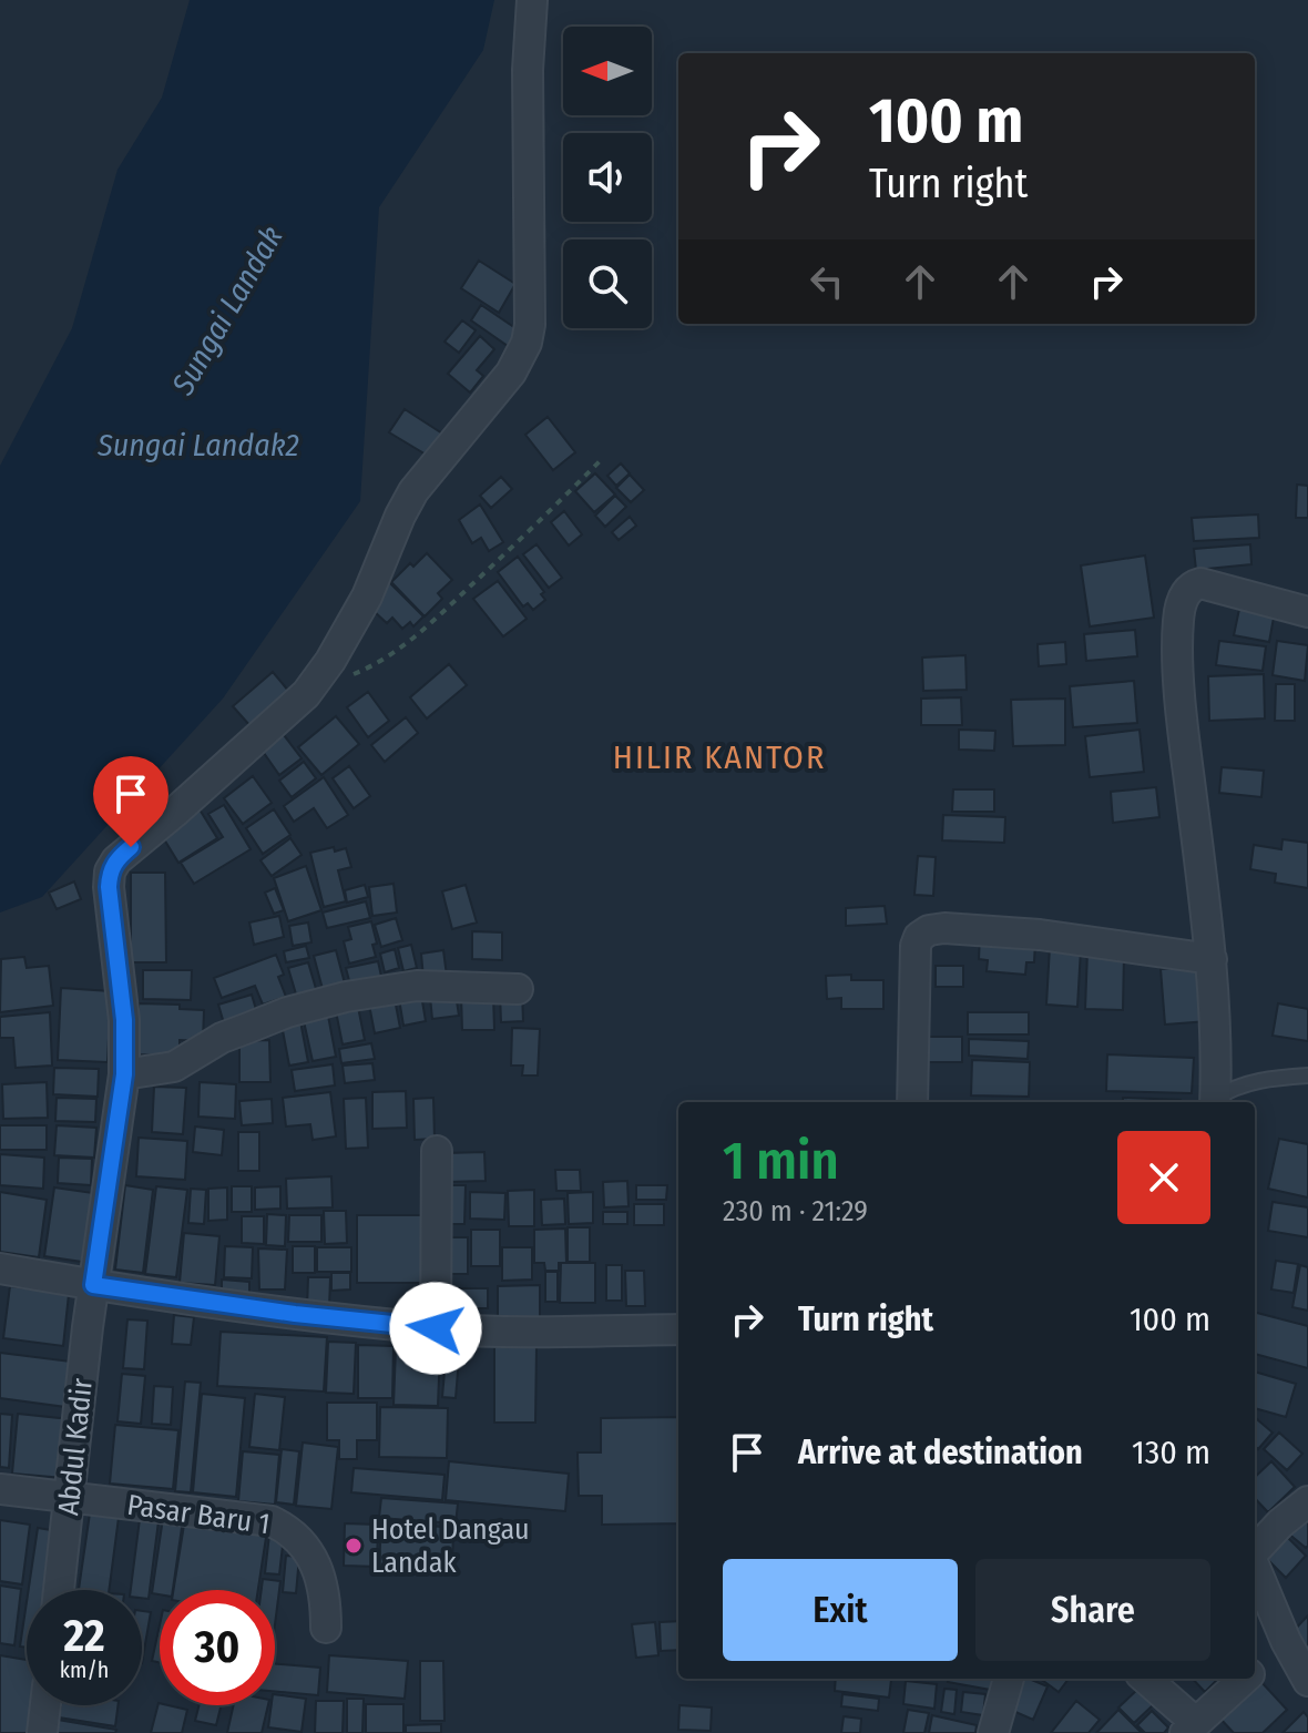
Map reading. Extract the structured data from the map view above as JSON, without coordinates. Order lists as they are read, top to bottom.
{
  "streets": {
    "street": ["Abdul Kadir", "Pasar Baru 1"]
  },
  "crossings": [
    ["Abdul Kadir", "Pasar Baru 1"]
  ],
  "districts": ["HILIR KANTOR"],
  "water": ["Sungai Landak", "Sungai Landak2"],
  "places": ["Hotel Dangau Landak"],
  "north": "left",
  "page": {
    "turn": ["100 m", "Turn right"],
    "heading": ["1 min", "230 m · 21:29"],
    "list": [
      {
        "name": "Turn right",
        "value": "100 m"
      },
      {
        "name": "Arrive at destination",
        "value": "130 m"
      }
    ],
    "buttons": ["Exit", "Share"],
    "speed": "22 km/h",
    "limit": "30"
  }
}
